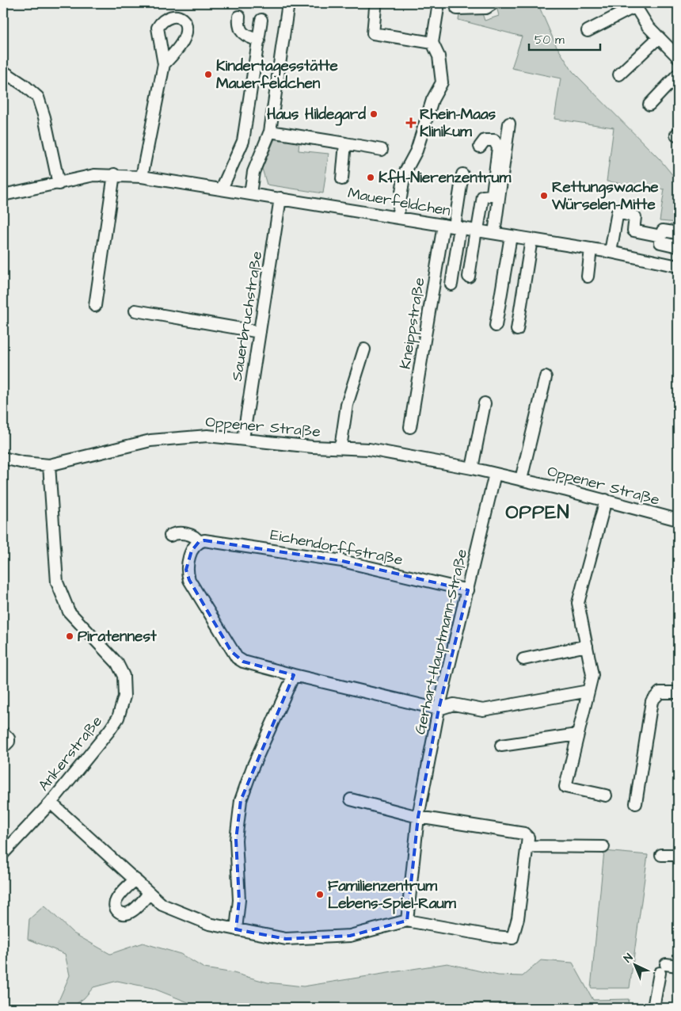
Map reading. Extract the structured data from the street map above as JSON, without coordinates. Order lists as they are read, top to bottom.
{
  "streets": {
    "street": [
      "Mauerfeldchen",
      "Sauerbruchstraße",
      "Kneippstraße",
      "Oppener Straße",
      "Eichendorffstraße",
      "Gerhart-Hauptmann-Straße",
      "Ankerstraße"
    ]
  },
  "crossings": [
    ["Mauerfeldchen", "Sauerbruchstraße"],
    ["Mauerfeldchen", "Kneippstraße"],
    ["Sauerbruchstraße", "Oppener Straße"],
    ["Oppener Straße", "Gerhart-Hauptmann-Straße"],
    ["Oppener Straße", "Ankerstraße"],
    ["Eichendorffstraße", "Gerhart-Hauptmann-Straße"]
  ],
  "districts": ["OPPEN"],
  "places": {
    "other": [
      "Kindertagesstätte Mauerfeldchen",
      "Haus Hildegard",
      "KfH-Nierenzentrum",
      "Rettungswache Würselen-Mitte",
      "Piratennest",
      "Familienzentrum Lebens-Spiel-Raum"
    ],
    "health": ["Rhein-Maas Klinikum"]
  },
  "scale_bar": "50 m",
  "north": "top left"
}
